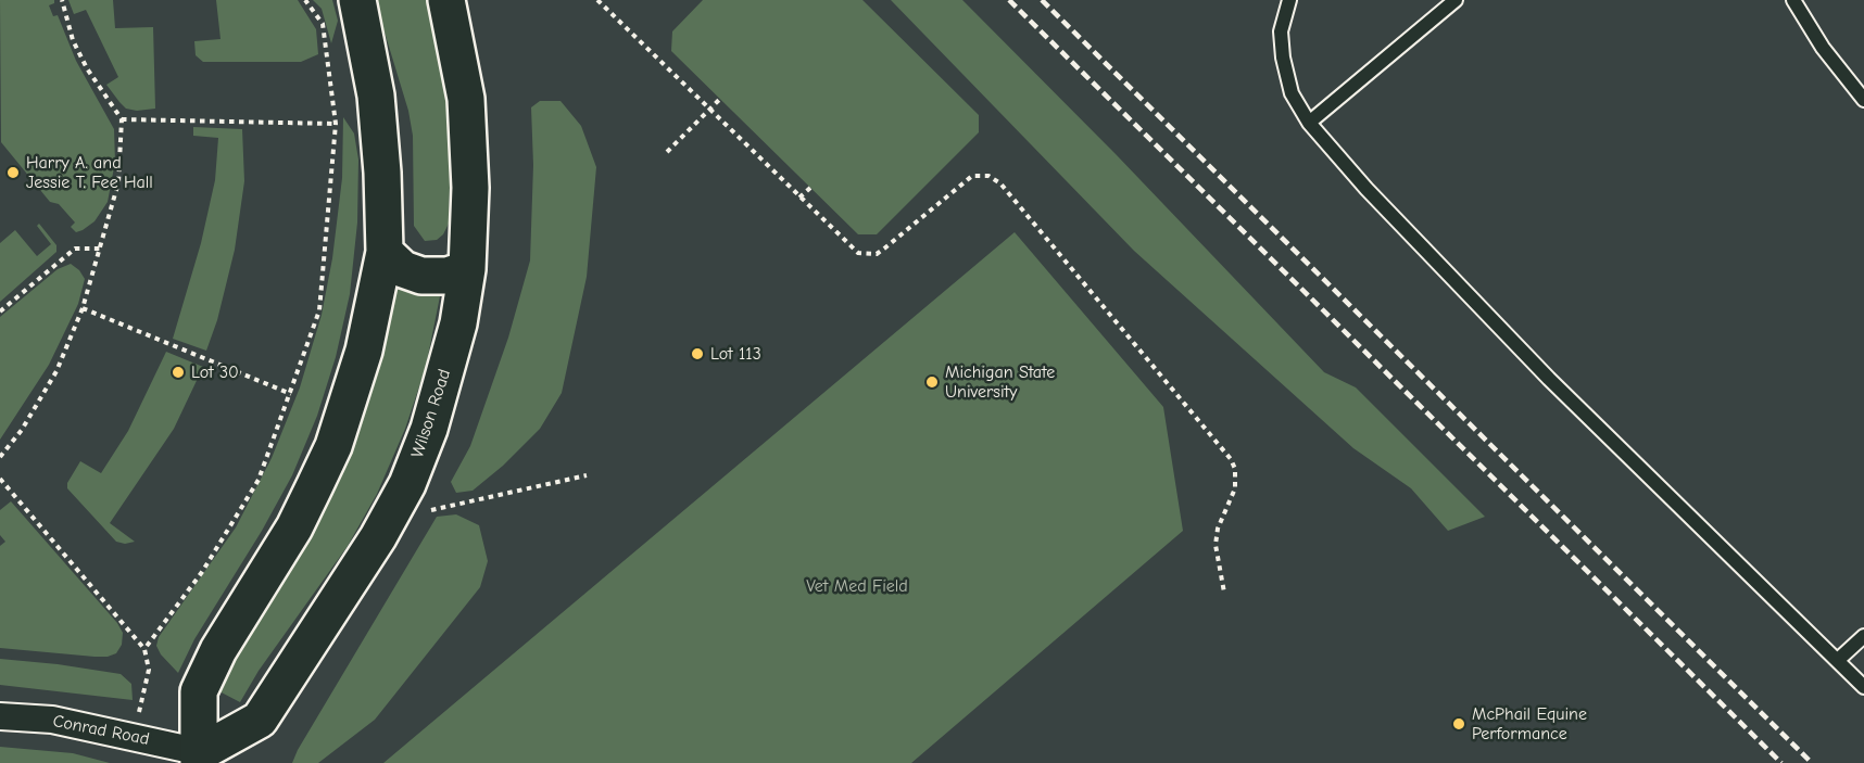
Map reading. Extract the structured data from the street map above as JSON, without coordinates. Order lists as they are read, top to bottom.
{
  "streets": {
    "street": ["Wilson Road", "Conrad Road"]
  },
  "crossings": [
    ["Wilson Road", "Conrad Road"]
  ],
  "parks": ["Vet Med Field"],
  "places": [
    "Harry A. and Jessie T. Fee Hall",
    "Lot 113",
    "Lot 30",
    "Michigan State University",
    "McPhail Equine Performance"
  ]
}
